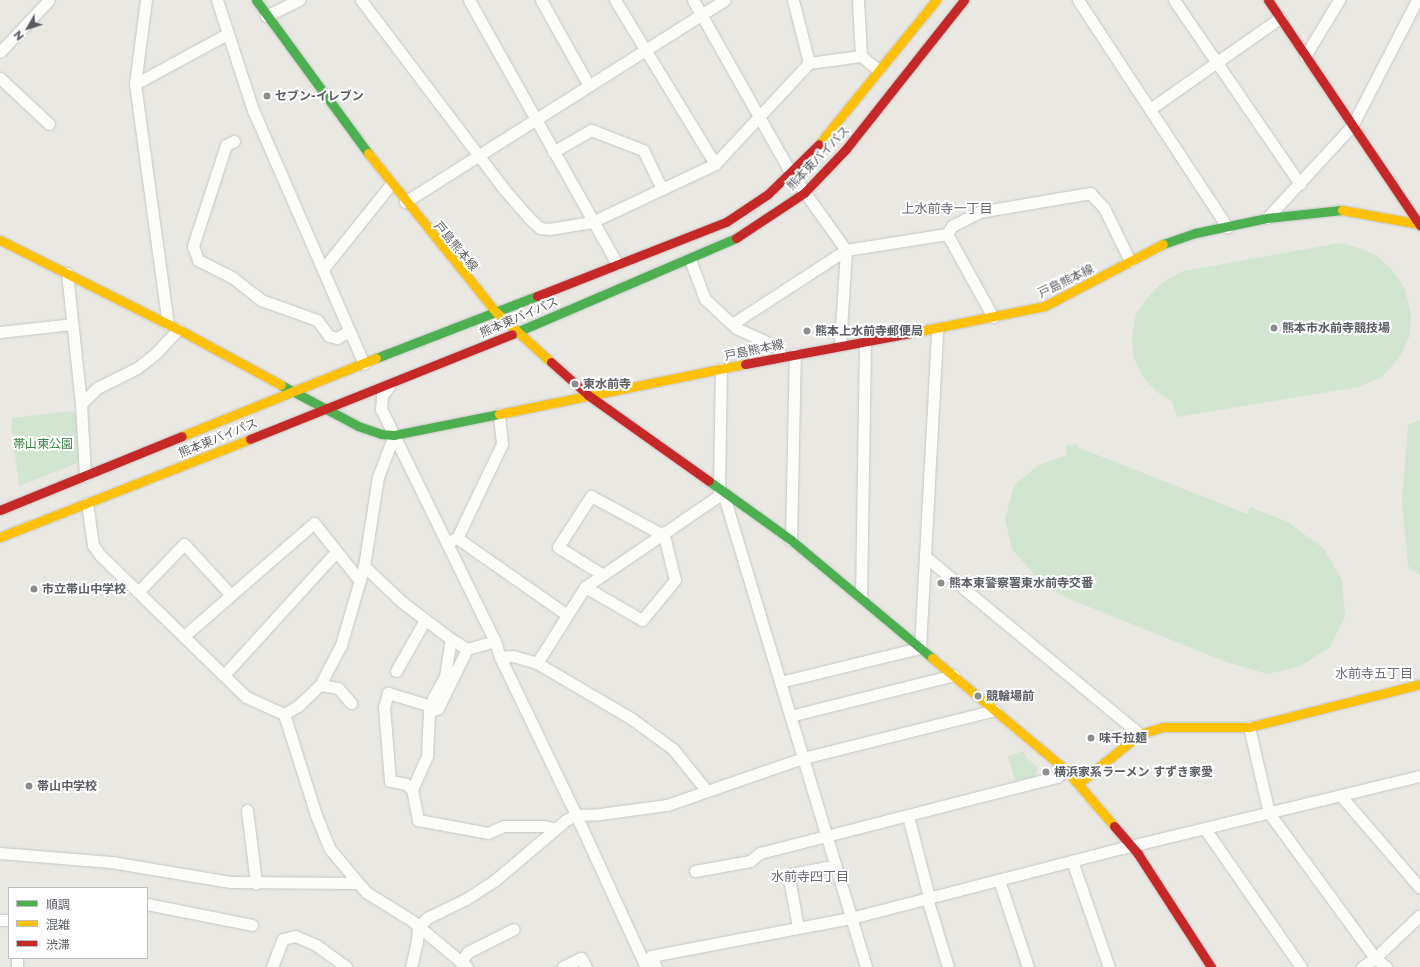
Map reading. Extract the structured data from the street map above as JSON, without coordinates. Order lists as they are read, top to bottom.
{
  "streets": {
    "main road": ["熊本東バイパス", "戸島熊本線"]
  },
  "crossings": [
    ["熊本東バイパス", "戸島熊本線"]
  ],
  "districts": ["上水前寺一丁目", "水前寺五丁目", "水前寺四丁目"],
  "parks": ["帯山東公園"],
  "places": [
    "セブン-イレブン",
    "熊本市水前寺競技場",
    "熊本上水前寺郵便局",
    "東水前寺",
    "熊本東警察署東水前寺交番",
    "市立帯山中学校",
    "競輪場前",
    "味千拉麺",
    "横浜家系ラーメン すずき家愛",
    "帯山中学校"
  ],
  "legend": ["順調", "混雑", "渋滞"],
  "north": "bottom left"
}
